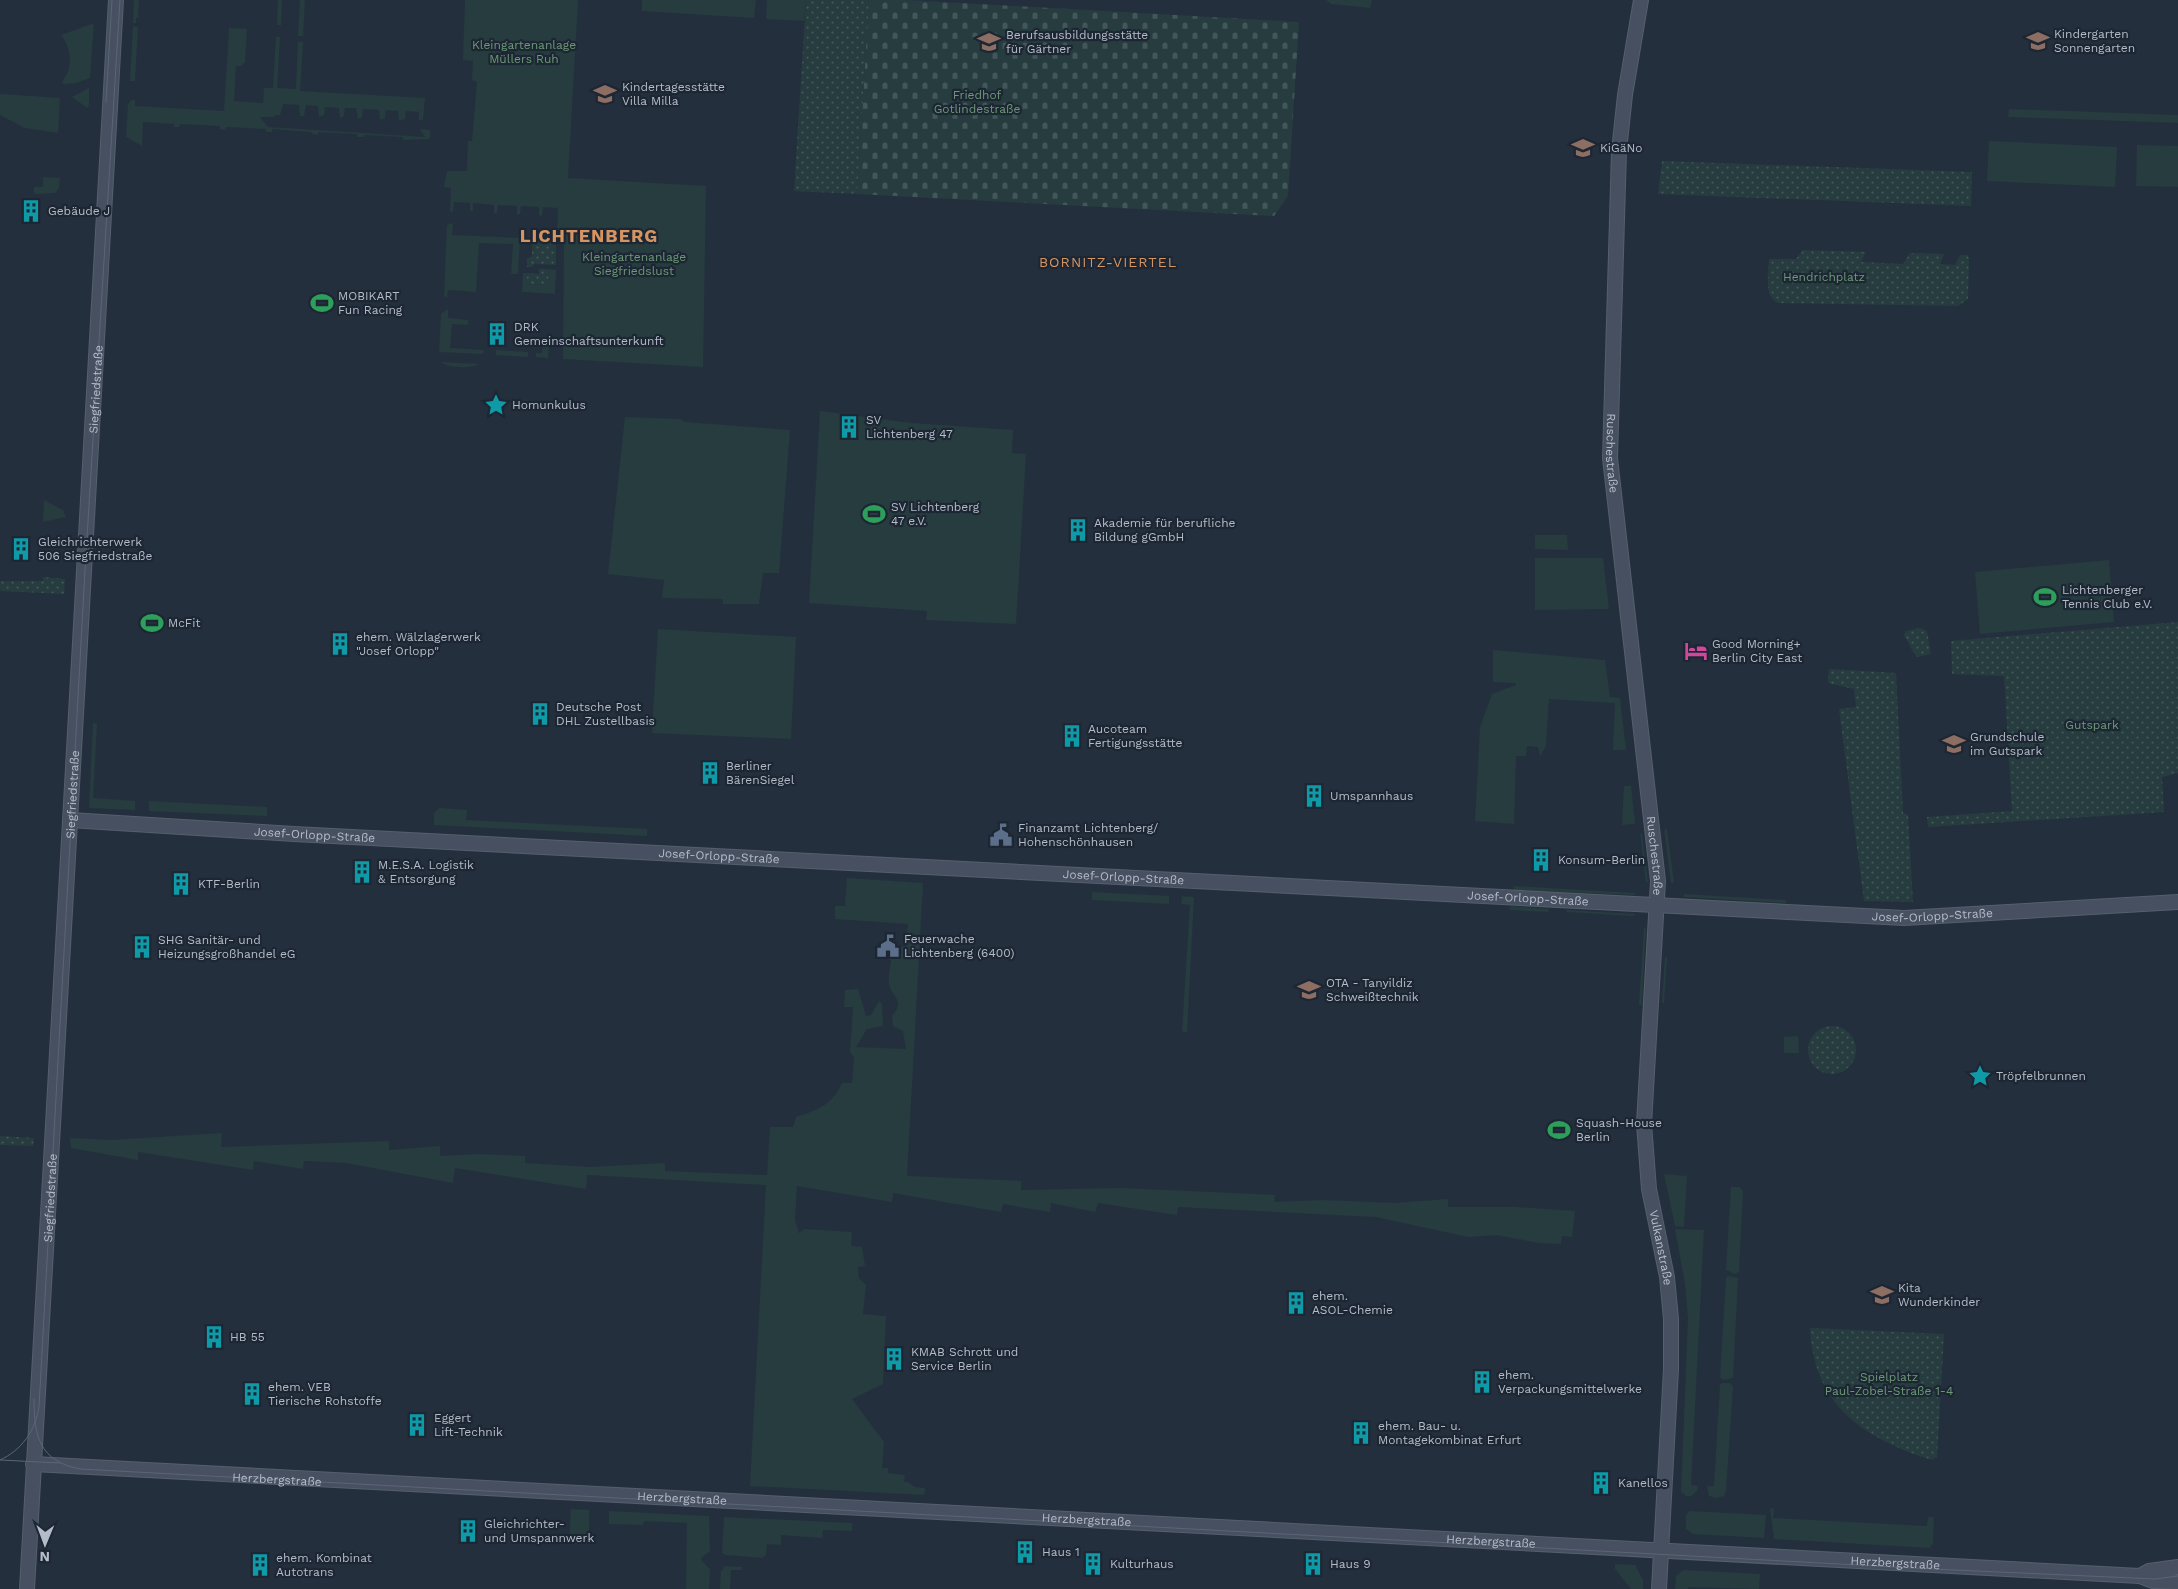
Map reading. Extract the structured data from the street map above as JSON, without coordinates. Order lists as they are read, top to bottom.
{
  "streets": {
    "street": [
      "Siegfriedstraße",
      "Ruschestraße",
      "Josef-Orlopp-Straße",
      "Vulkanstraße",
      "Herzbergstraße"
    ]
  },
  "crossings": [
    ["Siegfriedstraße", "Josef-Orlopp-Straße"],
    ["Siegfriedstraße", "Herzbergstraße"],
    ["Ruschestraße", "Josef-Orlopp-Straße"],
    ["Ruschestraße", "Vulkanstraße"],
    ["Josef-Orlopp-Straße", "Vulkanstraße"],
    ["Vulkanstraße", "Herzbergstraße"]
  ],
  "districts": ["LICHTENBERG", "BORNITZ-VIERTEL"],
  "parks": [
    "Kleingartenanlage Müllers Ruh",
    "Friedhof Gotlindestraße",
    "Kleingartenanlage Siegfriedslust",
    "Hendrichplatz",
    "Gutspark",
    "Spielplatz Paul-Zobel-Straße 1-4"
  ],
  "places": {
    "school or university": [
      "Kindergarten Sonnengarten",
      "Berufsausbildungsstätte für Gärtner",
      "Kindertagesstätte Villa Milla",
      "KiGäNo",
      "Grundschule im Gutspark",
      "OTA - Tanyildiz Schweißtechnik",
      "Kita Wunderkinder"
    ],
    "building": [
      "Gebäude J",
      "DRK Gemeinschaftsunterkunft",
      "SV Lichtenberg 47",
      "Akademie für berufliche Bildung gGmbH",
      "Gleichrichterwerk 506 Siegfriedstraße",
      "ehem. Wälzlagerwerk \"Josef Orlopp\"",
      "Deutsche Post DHL Zustellbasis",
      "Aucoteam Fertigungsstätte",
      "Berliner BärenSiegel",
      "Umspannhaus",
      "Konsum-Berlin",
      "M.E.S.A. Logistik & Entsorgung",
      "KTF-Berlin",
      "SHG Sanitär- und Heizungsgroßhandel eG",
      "ehem. ASOL-Chemie",
      "HB 55",
      "KMAB Schrott und Service Berlin",
      "ehem. Verpackungsmittelwerke",
      "ehem. VEB Tierische Rohstoffe",
      "Eggert Lift-Technik",
      "ehem. Bau- u. Montagekombinat Erfurt",
      "Kanellos",
      "Gleichrichter- und Umspannwerk",
      "Haus 1",
      "Kulturhaus",
      "Haus 9",
      "ehem. Kombinat Autotrans"
    ],
    "sports": [
      "MOBIKART Fun Racing",
      "SV Lichtenberg 47 e.V.",
      "Lichtenberger Tennis Club e.V.",
      "McFit",
      "Squash-House Berlin"
    ],
    "place": ["Homunkulus", "Tröpfelbrunnen"],
    "hotel": ["Good Morning+ Berlin City East"],
    "public building": ["Finanzamt Lichtenberg/ Hohenschönhausen", "Feuerwache Lichtenberg (6400)"]
  },
  "north": "bottom"
}
